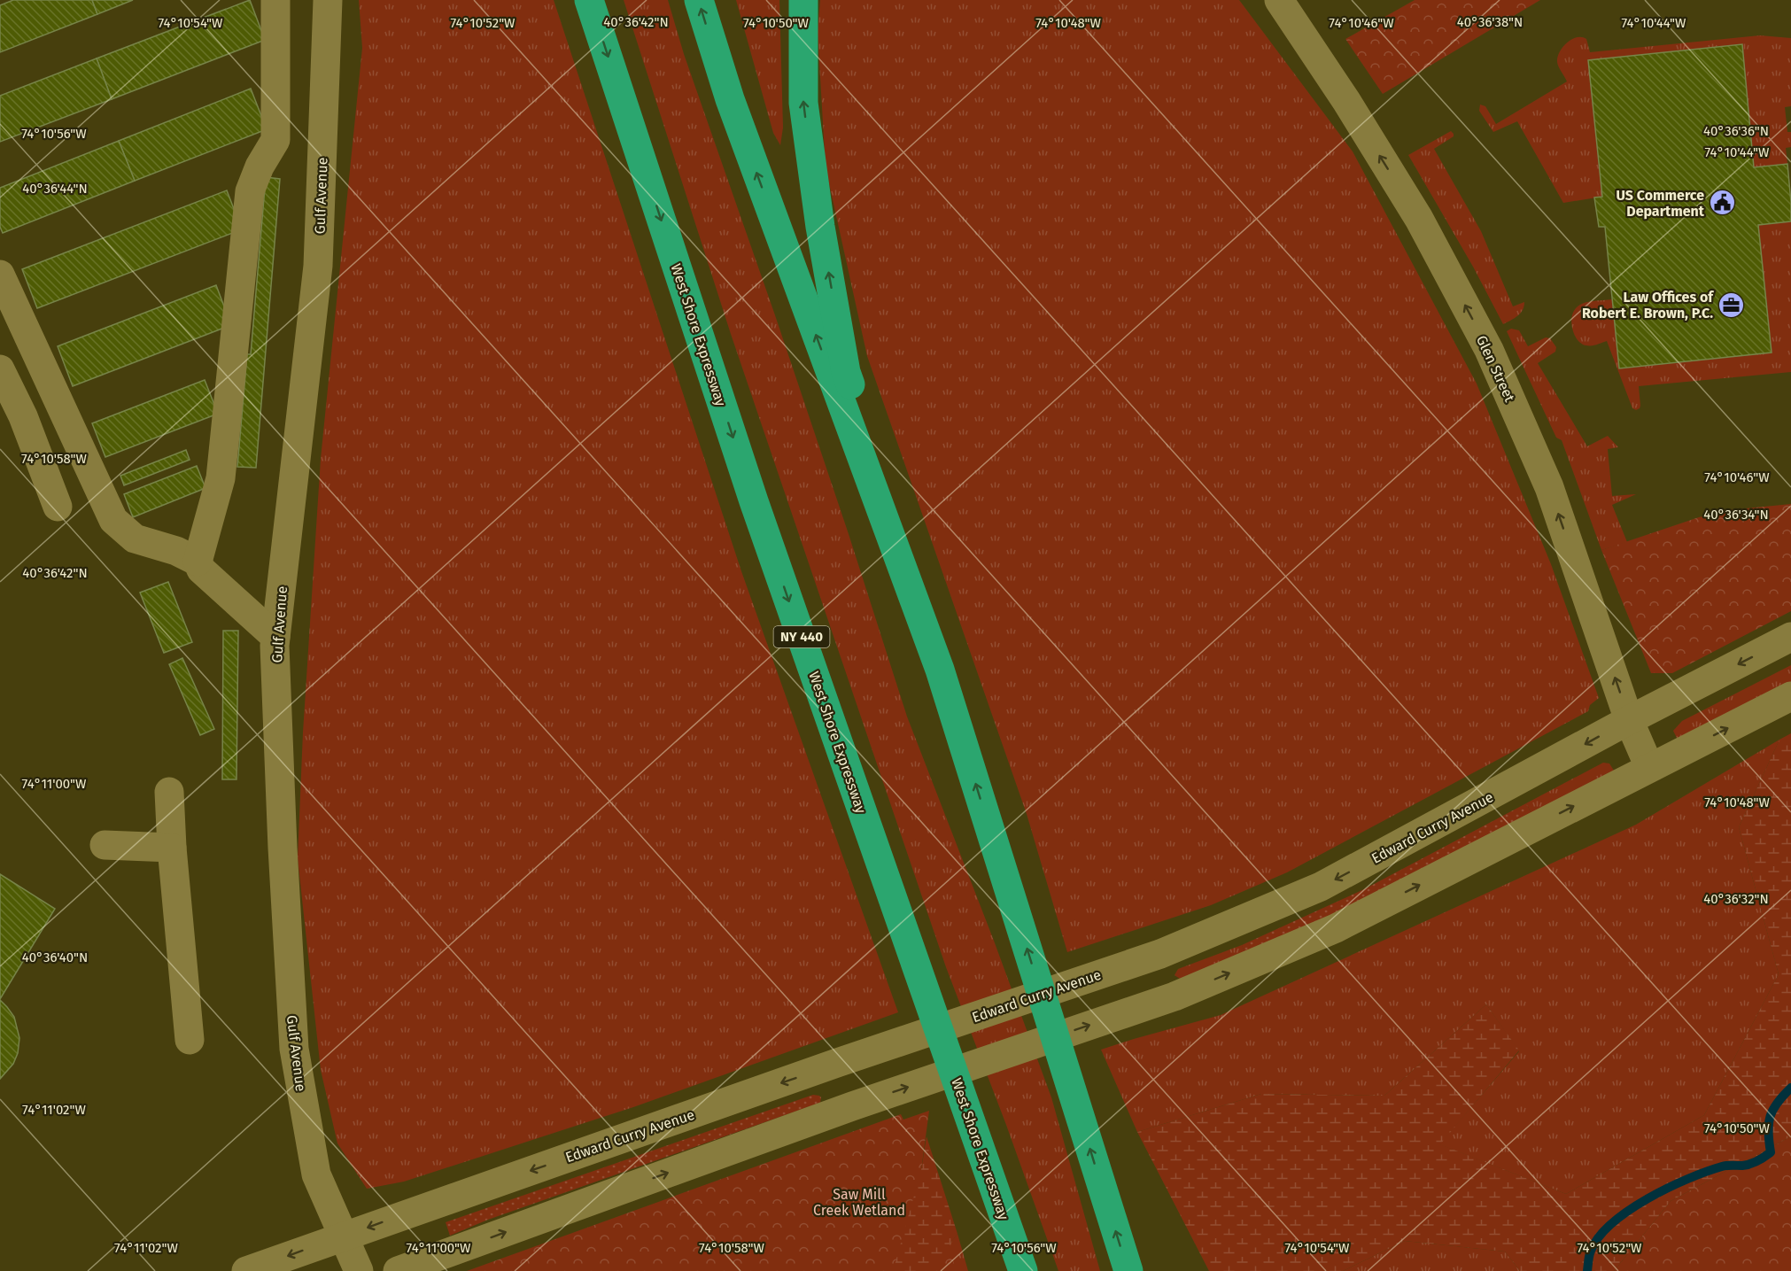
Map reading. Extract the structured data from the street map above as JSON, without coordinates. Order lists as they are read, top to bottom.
{
  "streets": {
    "highway": ["West Shore Expressway", "NY 440"],
    "street": ["Gulf Avenue", "Glen Street", "Edward Curry Avenue"]
  },
  "crossings": [
    ["Gulf Avenue", "Edward Curry Avenue"],
    ["Glen Street", "Edward Curry Avenue"]
  ],
  "one_way": ["Glen Street"],
  "parks": ["Saw Mill Creek Wetland"],
  "places": {
    "public building": ["US Commerce Department"],
    "office": ["Law Offices of Robert E. Brown, P.C."]
  },
  "coordinates": [
    "40°36'42\"N",
    "40°36'38\"N",
    "74°10'50\"W",
    "74°10'48\"W",
    "74°10'46\"W",
    "74°10'54\"W",
    "74°10'52\"W",
    "74°10'44\"W",
    "40°36'36\"N",
    "74°10'56\"W",
    "40°36'44\"N",
    "74°10'58\"W",
    "40°36'34\"N",
    "74°11'00\"W",
    "40°36'32\"N",
    "40°36'40\"N",
    "74°11'02\"W"
  ]
}
